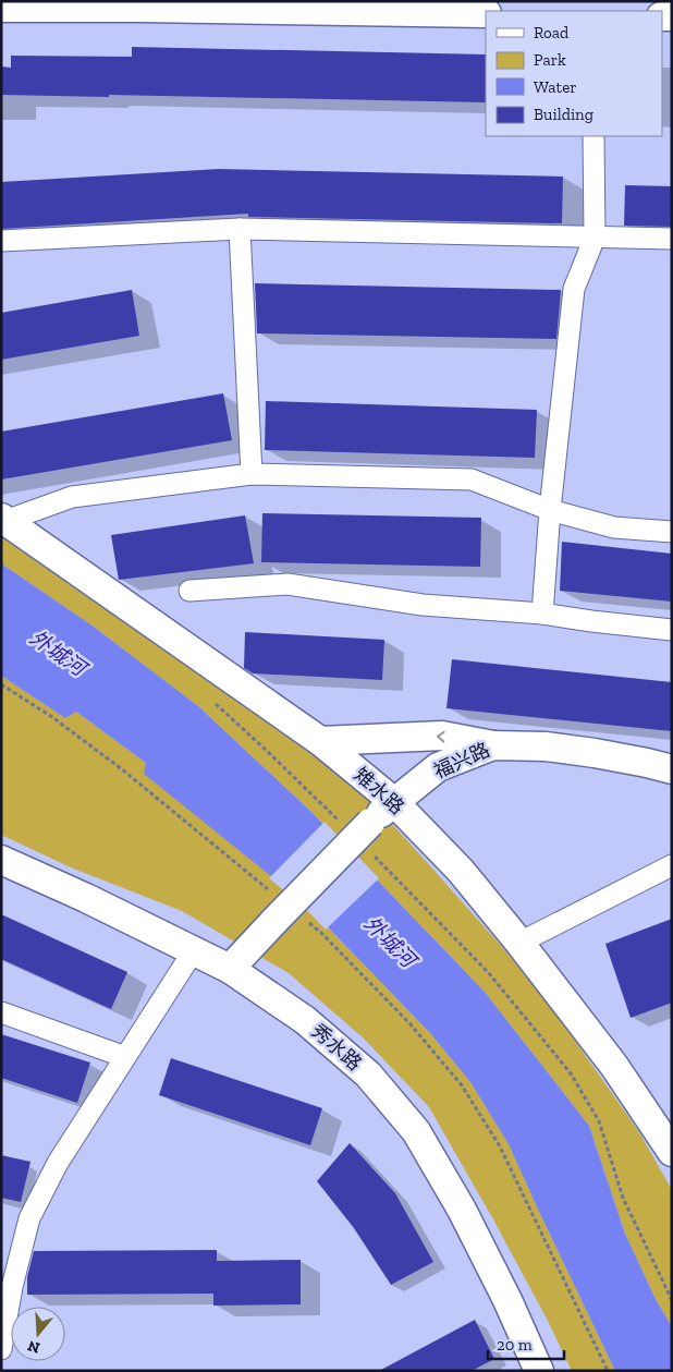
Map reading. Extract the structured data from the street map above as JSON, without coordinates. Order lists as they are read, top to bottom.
{
  "streets": {
    "street": ["福兴路", "雉水路", "秀水路"]
  },
  "crossings": [
    ["福兴路", "雉水路"],
    ["福兴路", "秀水路"]
  ],
  "water": ["外城河"],
  "legend": [
    "Road",
    "Park",
    "Water",
    "Building"
  ],
  "scale_bar": "20 m",
  "north": "bottom"
}
